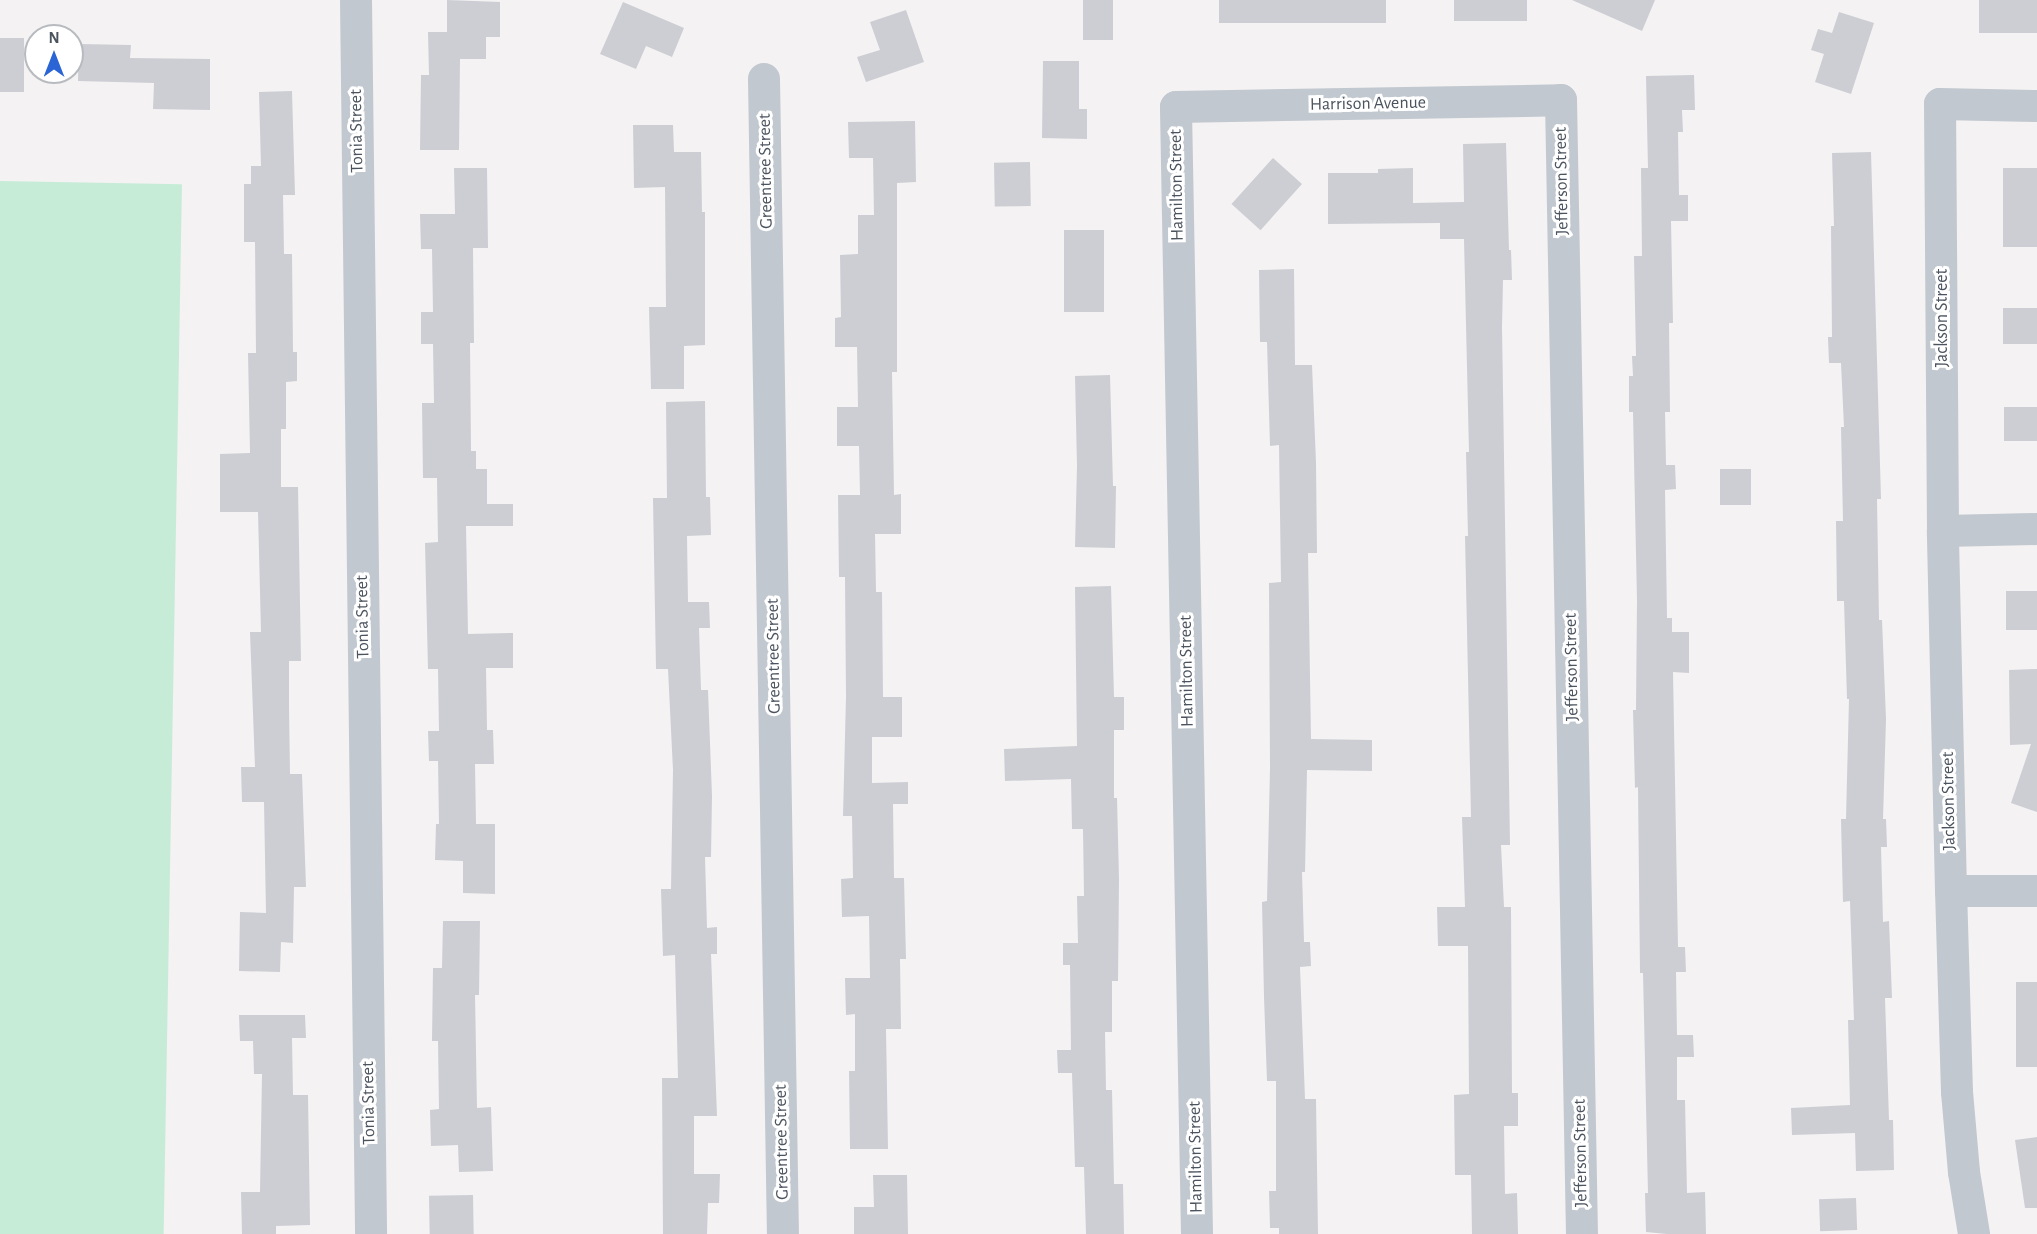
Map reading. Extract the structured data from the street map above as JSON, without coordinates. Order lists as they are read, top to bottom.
{
  "streets": {
    "street": [
      "Harrison Avenue",
      "Tonia Street",
      "Greentree Street",
      "Jefferson Street",
      "Hamilton Street",
      "Jackson Street"
    ]
  },
  "crossings": [
    ["Harrison Avenue", "Jefferson Street"],
    ["Harrison Avenue", "Hamilton Street"]
  ],
  "north": "top"
}
